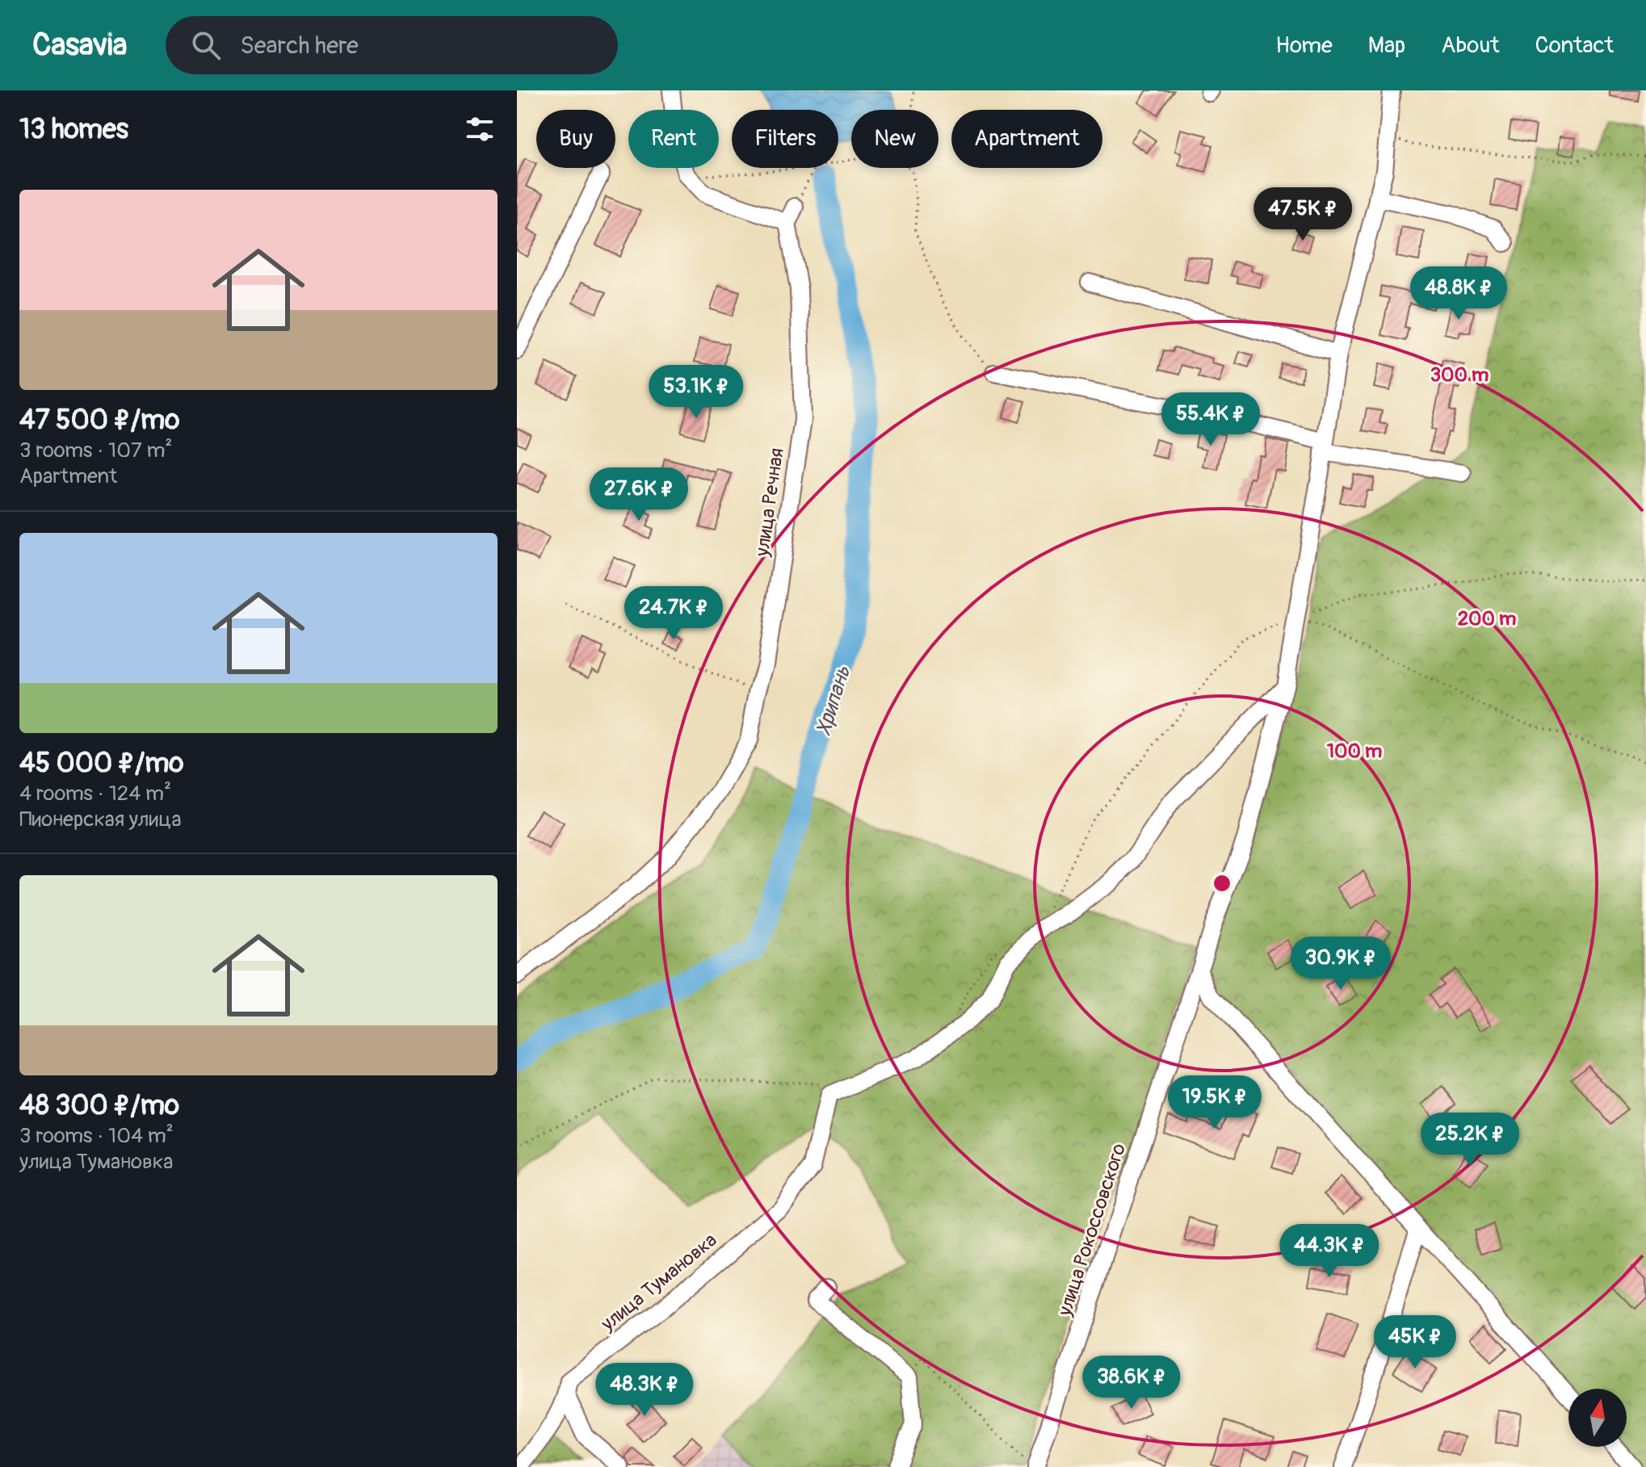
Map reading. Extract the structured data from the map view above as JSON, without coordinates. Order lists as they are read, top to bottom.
{
  "streets": {
    "street": ["улица Речная", "улица Рокоссовского", "улица Тумановка"]
  },
  "crossings": [
    ["улица Рокоссовского", "улица Тумановка"]
  ],
  "water": ["Хрипань"],
  "north": "top",
  "page": {
    "header": "Casavia",
    "search": "Search here",
    "nav": [
      "Home",
      "Map",
      "About",
      "Contact"
    ],
    "heading": "13 homes",
    "chip": [
      "Buy",
      "Rent",
      "Filters",
      "New",
      "Apartment"
    ],
    "list": [
      {
        "name": "47 500 ₽/mo",
        "note": "3 rooms · 107 m² · Apartment"
      },
      {
        "name": "45 000 ₽/mo",
        "note": "4 rooms · 124 m² · Пионерская улица"
      },
      {
        "name": "48 300 ₽/mo",
        "note": "3 rooms · 104 m² · улица Тумановка"
      }
    ],
    "price": [
      "47.5K ₽",
      "48.8K ₽",
      "53.1K ₽",
      "55.4K ₽",
      "27.6K ₽",
      "24.7K ₽",
      "30.9K ₽",
      "19.5K ₽",
      "25.2K ₽",
      "44.3K ₽",
      "45K ₽",
      "38.6K ₽",
      "48.3K ₽"
    ]
  },
  "rings": ["300 m", "200 m", "100 m"]
}
